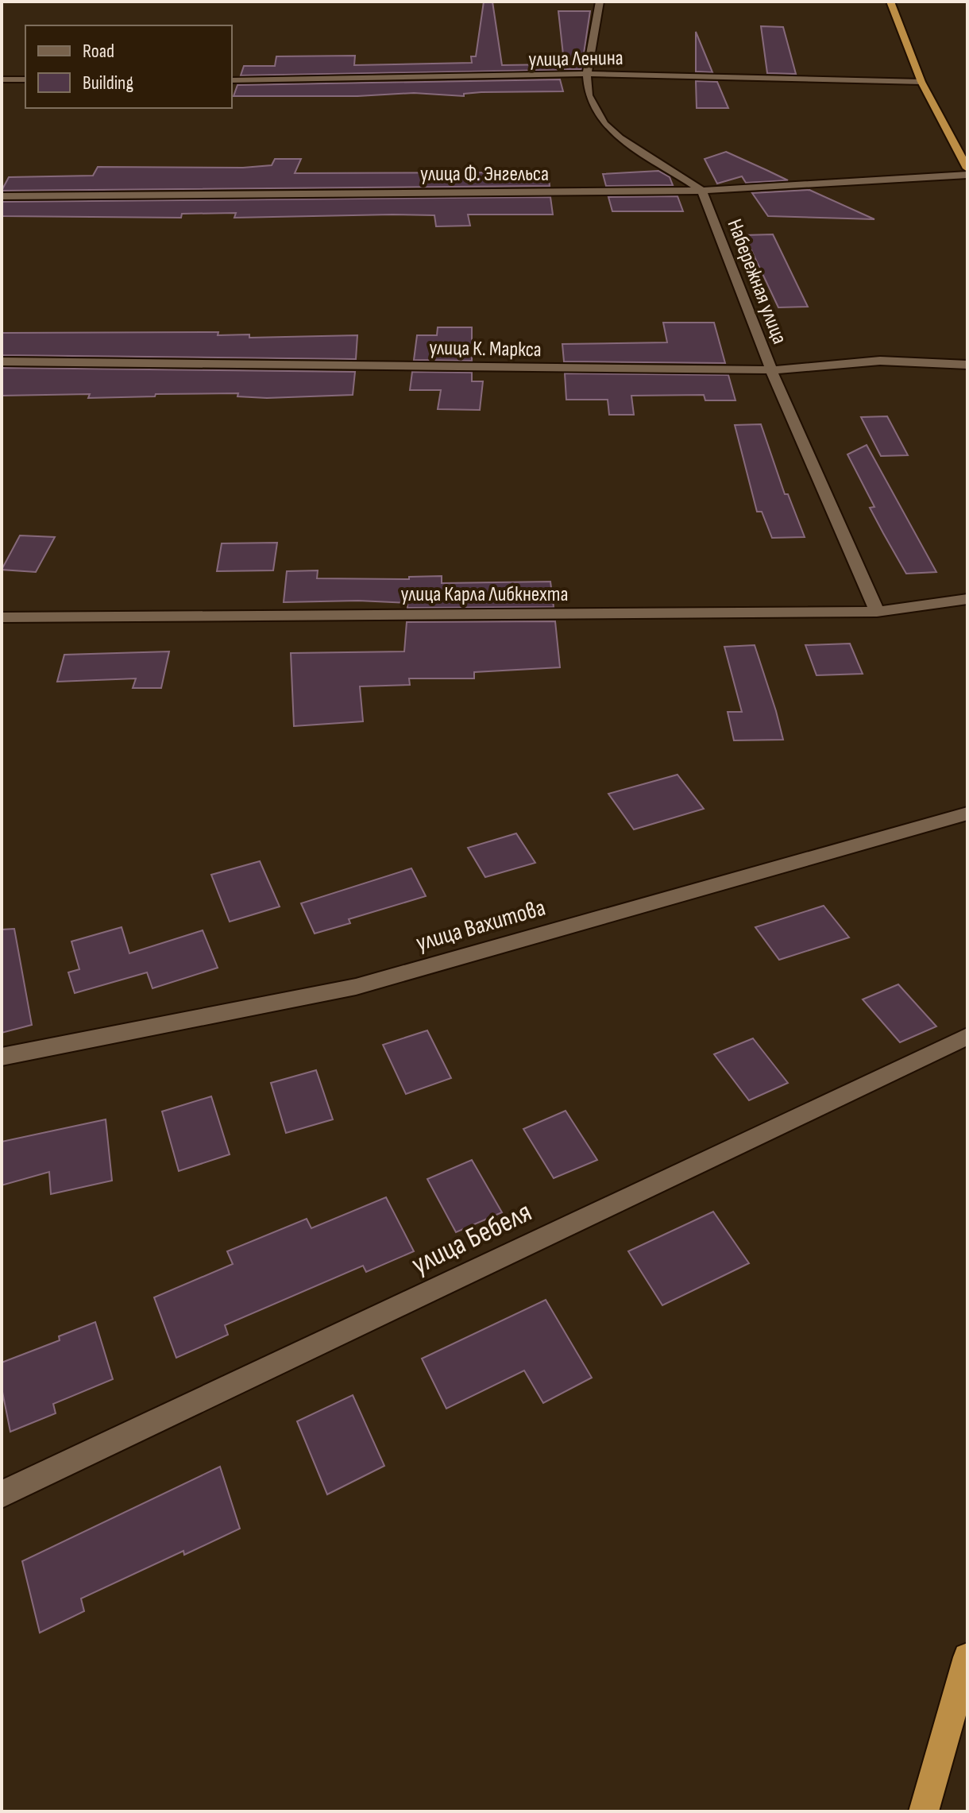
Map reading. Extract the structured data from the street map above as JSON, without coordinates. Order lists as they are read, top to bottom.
{
  "streets": {
    "street": [
      "улица Ленина",
      "улица Ф. Энгельса",
      "Набережная улица",
      "улица К. Маркса",
      "улица Карла Либкнехта",
      "улица Вахитова",
      "улица Бебеля"
    ]
  },
  "crossings": [
    ["улица Ф. Энгельса", "Набережная улица"],
    ["Набережная улица", "улица К. Маркса"],
    ["Набережная улица", "улица Карла Либкнехта"]
  ],
  "legend": ["Road", "Building"]
}
